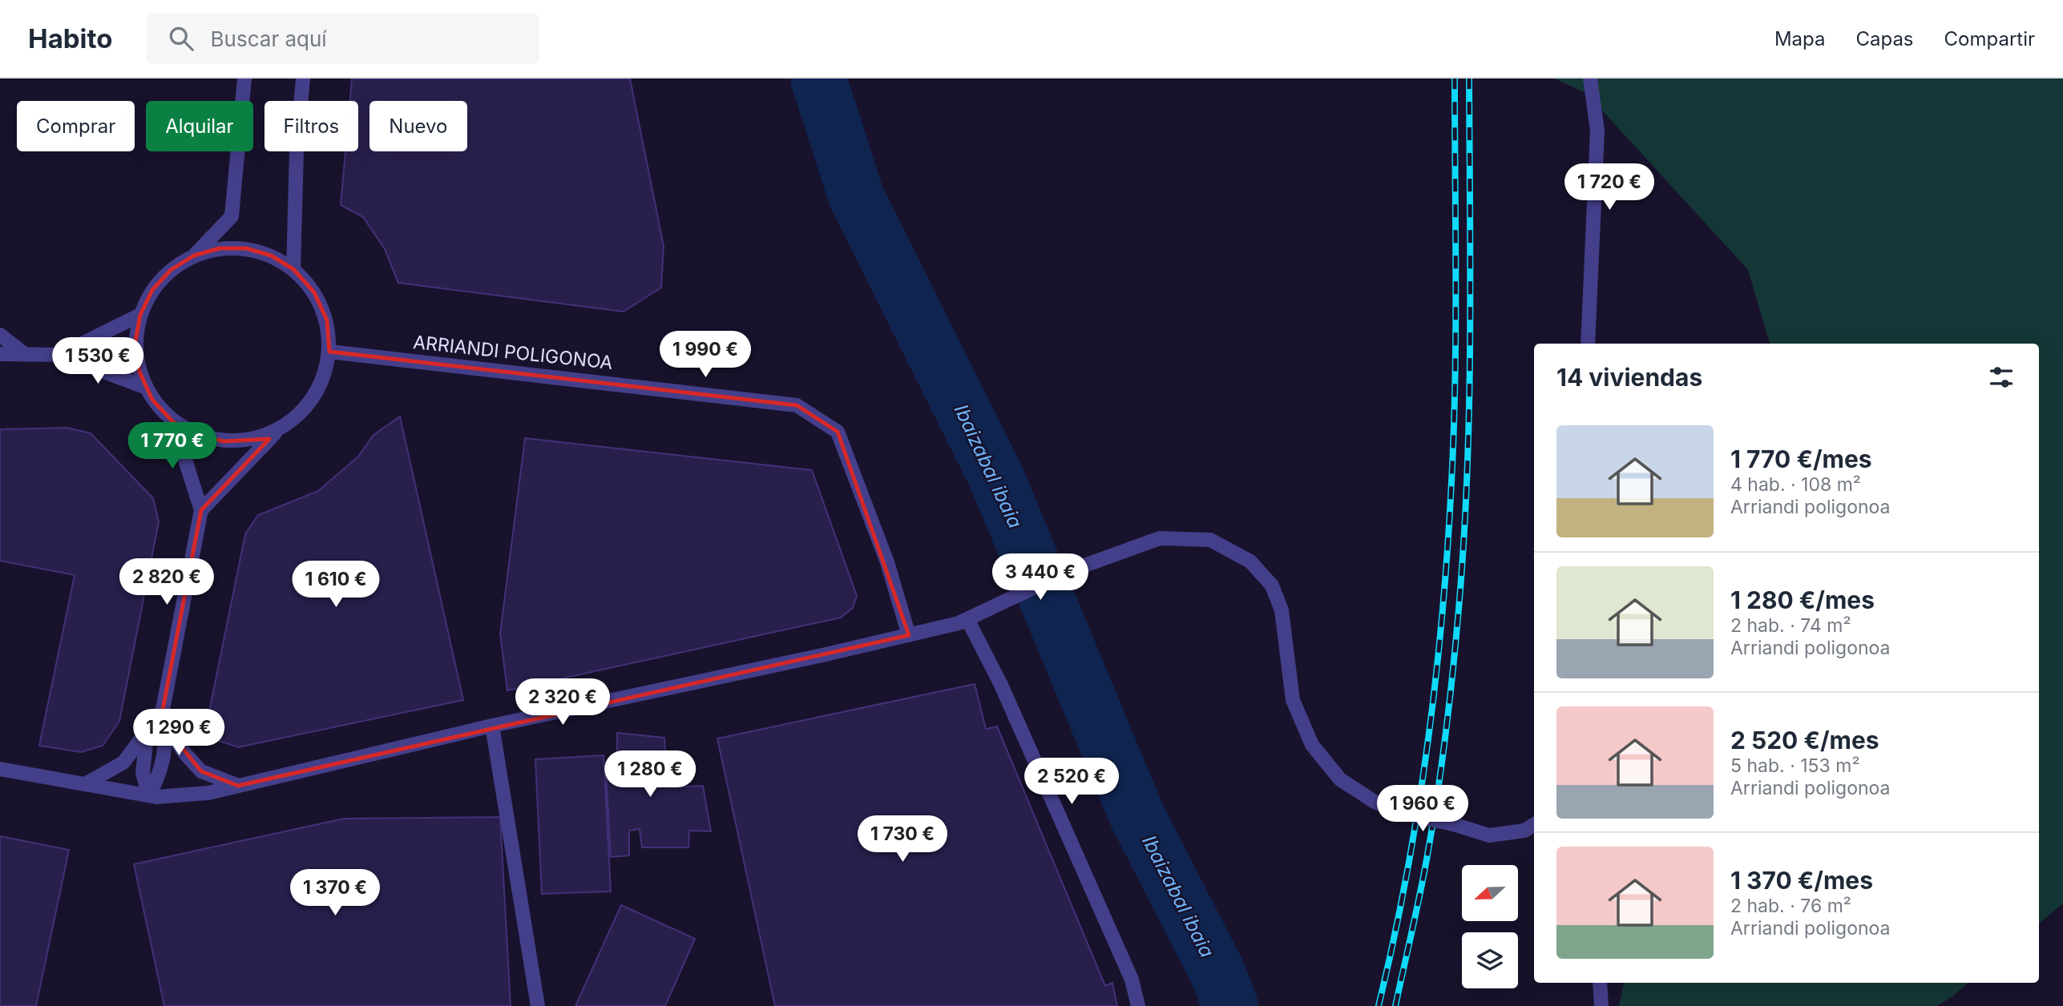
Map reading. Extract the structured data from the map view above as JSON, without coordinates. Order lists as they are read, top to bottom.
{
  "streets": {
    "street": ["ARRIANDI POLIGONOA"]
  },
  "water": ["Ibaizabal ibaia"],
  "north": "left",
  "page": {
    "header": "Habito",
    "search": "Buscar aquí",
    "nav": ["Mapa", "Capas", "Compartir"],
    "chip": [
      "Comprar",
      "Alquilar",
      "Filtros",
      "Nuevo"
    ],
    "price": [
      "1 720 €",
      "1 990 €",
      "1 530 €",
      "1 770 €",
      "3 440 €",
      "2 820 €",
      "1 610 €",
      "2 320 €",
      "1 290 €",
      "1 280 €",
      "2 520 €",
      "1 960 €",
      "1 730 €",
      "1 370 €"
    ],
    "heading": "14 viviendas",
    "list": [
      {
        "name": "1 770 €/mes",
        "note": "4 hab. · 108 m² · Arriandi poligonoa"
      },
      {
        "name": "1 280 €/mes",
        "note": "2 hab. · 74 m² · Arriandi poligonoa"
      },
      {
        "name": "2 520 €/mes",
        "note": "5 hab. · 153 m² · Arriandi poligonoa"
      },
      {
        "name": "1 370 €/mes",
        "note": "2 hab. · 76 m² · Arriandi poligonoa"
      }
    ]
  }
}
